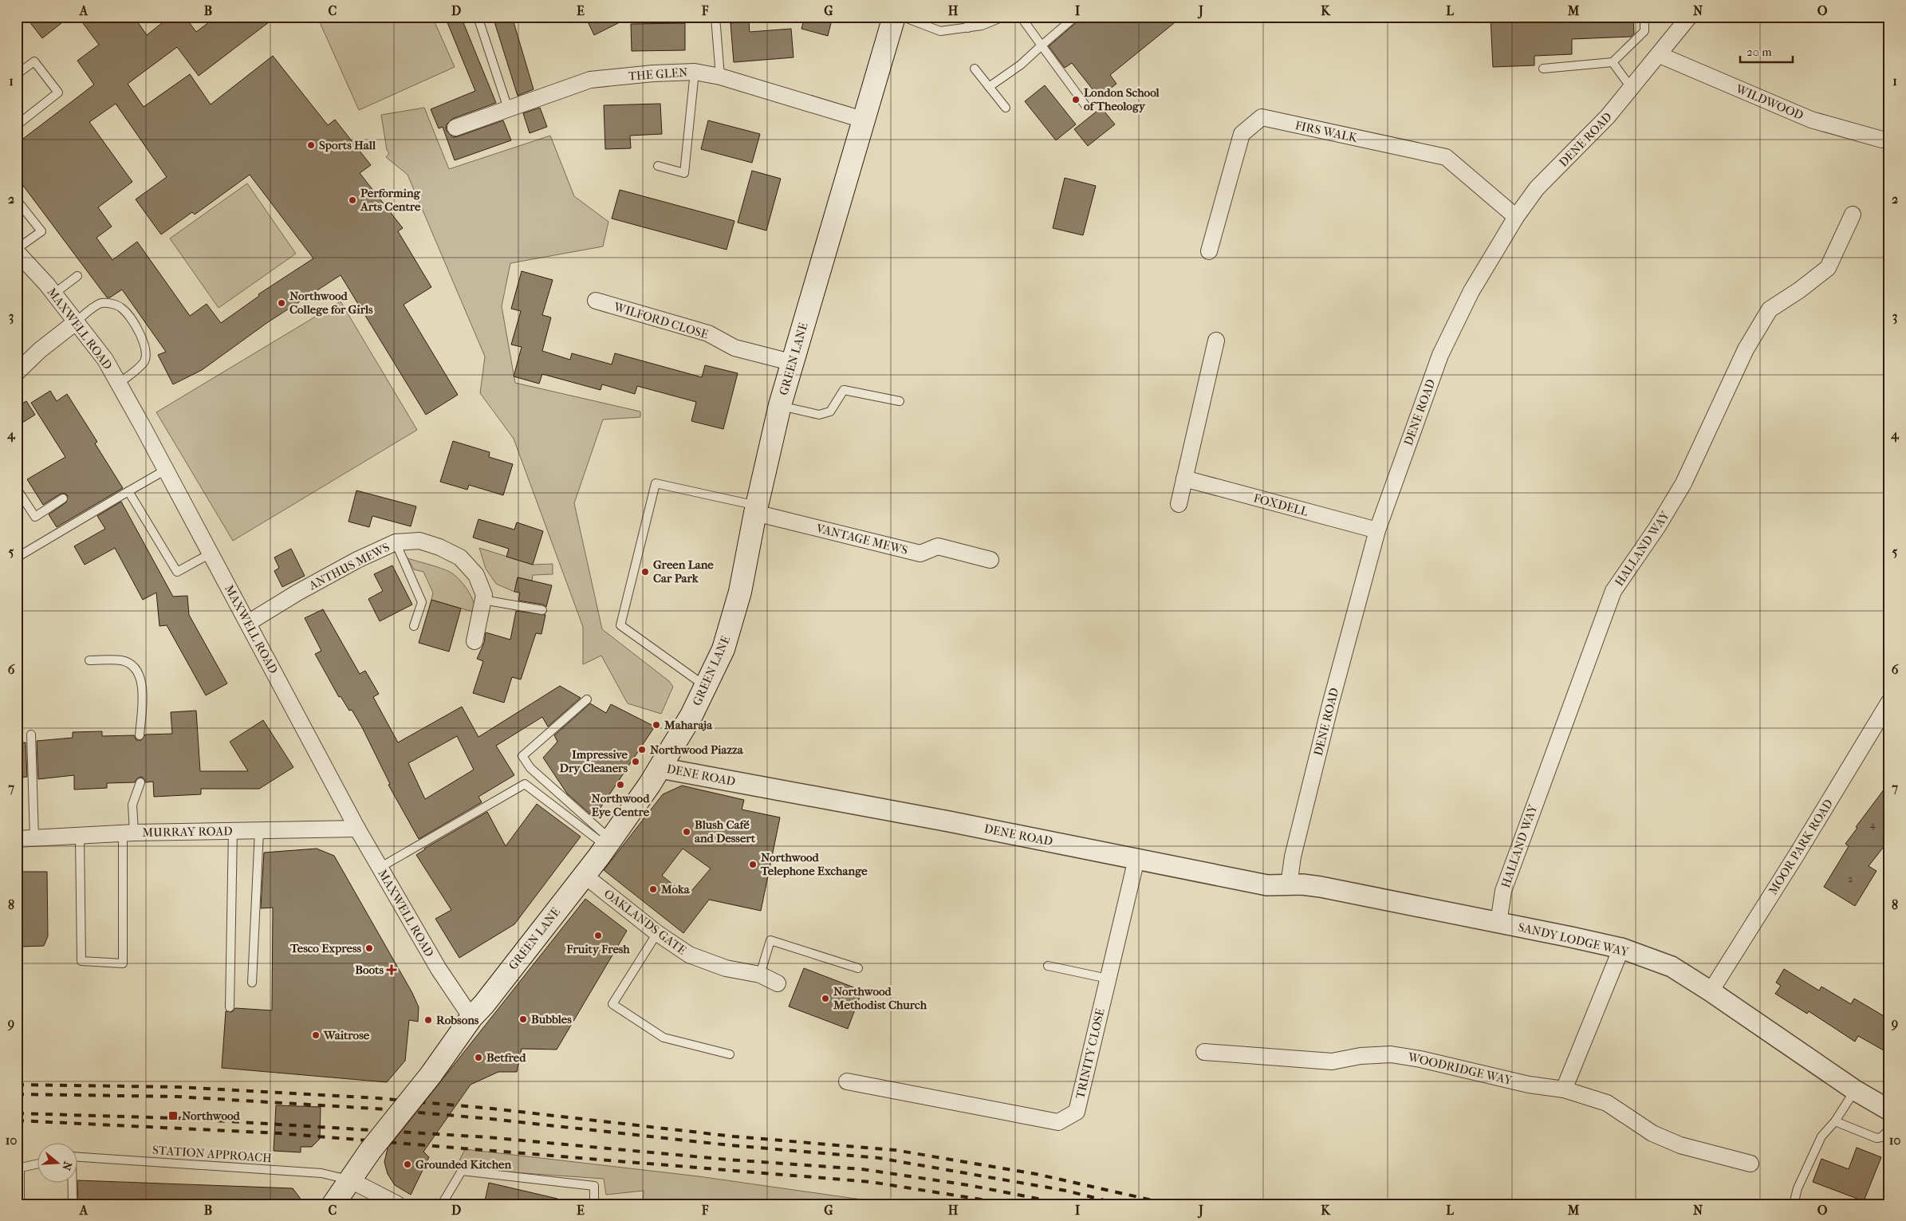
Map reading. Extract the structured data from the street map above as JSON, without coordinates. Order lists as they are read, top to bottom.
{
  "streets": {
    "main road": ["GREEN LANE"],
    "street": [
      "THE GLEN",
      "WILDWOOD",
      "FIRS WALK",
      "DENE ROAD",
      "WILFORD CLOSE",
      "MAXWELL ROAD",
      "FOXDELL",
      "VANTAGE MEWS",
      "HALLAND WAY",
      "ANTHUS MEWS",
      "MURRAY ROAD",
      "MOOR PARK ROAD",
      "OAKLANDS GATE",
      "SANDY LODGE WAY",
      "TRINITY CLOSE",
      "WOODRIDGE WAY"
    ],
    "lane": ["STATION APPROACH"]
  },
  "crossings": [
    ["THE GLEN", "GREEN LANE"],
    ["WILDWOOD", "DENE ROAD"],
    ["FIRS WALK", "DENE ROAD"],
    ["DENE ROAD", "GREEN LANE"],
    ["DENE ROAD", "FOXDELL"],
    ["DENE ROAD", "SANDY LODGE WAY"],
    ["DENE ROAD", "TRINITY CLOSE"],
    ["WILFORD CLOSE", "GREEN LANE"],
    ["MAXWELL ROAD", "GREEN LANE"],
    ["MAXWELL ROAD", "ANTHUS MEWS"],
    ["MAXWELL ROAD", "MURRAY ROAD"],
    ["GREEN LANE", "VANTAGE MEWS"],
    ["GREEN LANE", "OAKLANDS GATE"],
    ["GREEN LANE", "STATION APPROACH"],
    ["HALLAND WAY", "SANDY LODGE WAY"],
    ["MOOR PARK ROAD", "SANDY LODGE WAY"]
  ],
  "places": {
    "other": [
      "London School of Theology",
      "Sports Hall",
      "Performing Arts Centre",
      "Northwood College for Girls",
      "Green Lane Car Park",
      "Maharaja",
      "Northwood Piazza",
      "Impressive Dry Cleaners",
      "Northwood Eye Centre",
      "Blush Café and Dessert",
      "Northwood Telephone Exchange",
      "Moka",
      "Fruity Fresh",
      "Tesco Express",
      "Northwood Methodist Church",
      "Bubbles",
      "Robsons",
      "Waitrose",
      "Betfred",
      "Grounded Kitchen"
    ],
    "health": ["Boots"],
    "transit": ["Northwood"]
  },
  "house_numbers": ["4", "2"],
  "scale_bar": "20 m",
  "north": "right",
  "grid": {
    "columns": [
      "A",
      "B",
      "C",
      "D",
      "E",
      "F",
      "G",
      "H",
      "I",
      "J",
      "K",
      "L",
      "M",
      "N",
      "O"
    ],
    "rows": [
      "1",
      "2",
      "3",
      "4",
      "5",
      "6",
      "7",
      "8",
      "9",
      "10"
    ]
  }
}
